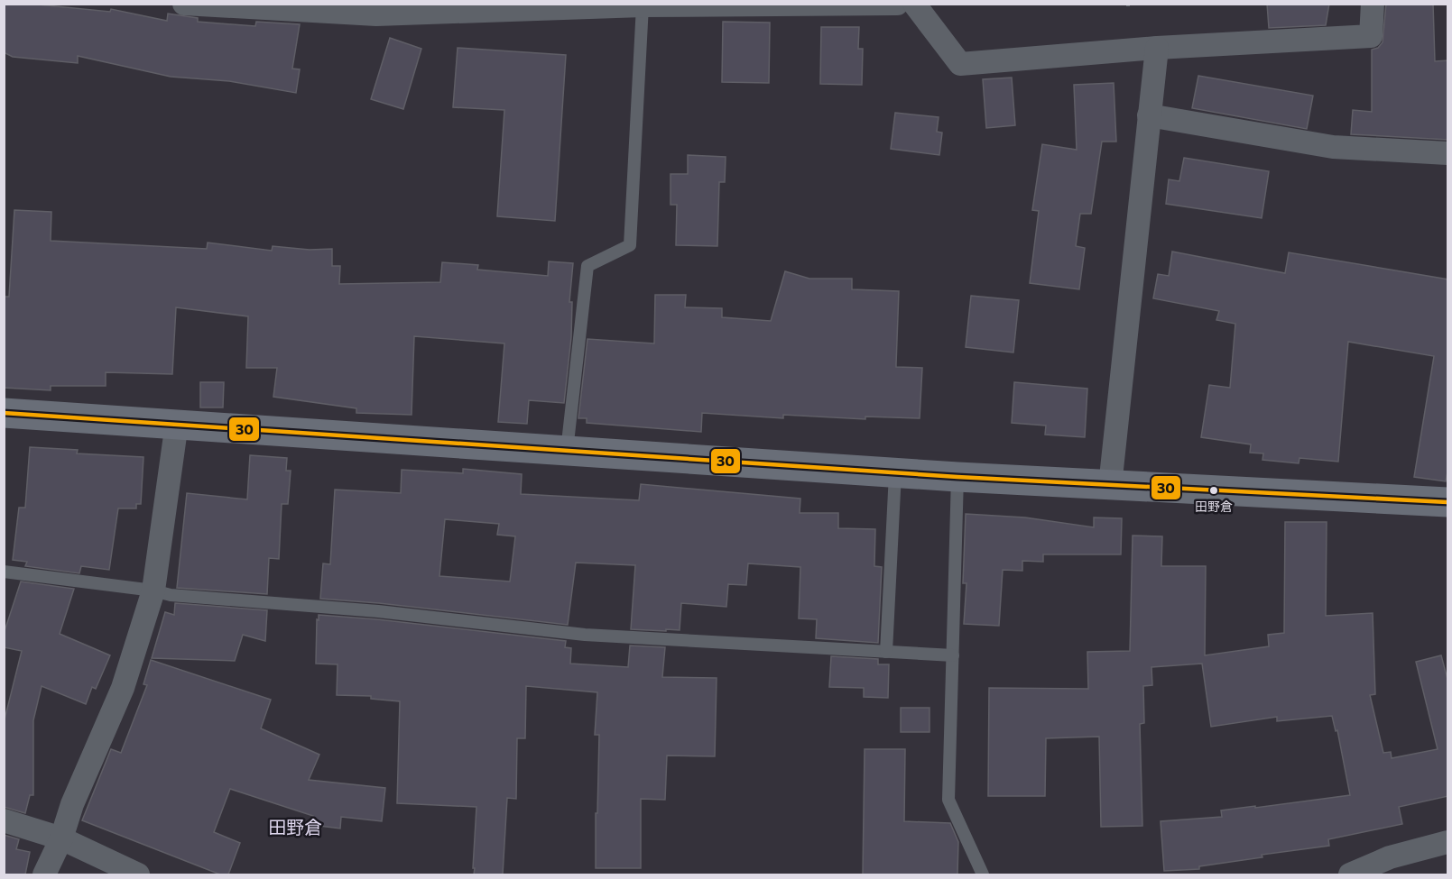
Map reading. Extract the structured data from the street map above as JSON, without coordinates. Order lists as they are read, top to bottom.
{
  "districts": ["田野倉"],
  "places": ["田野倉"],
  "lines": ["transit line 30"]
}
